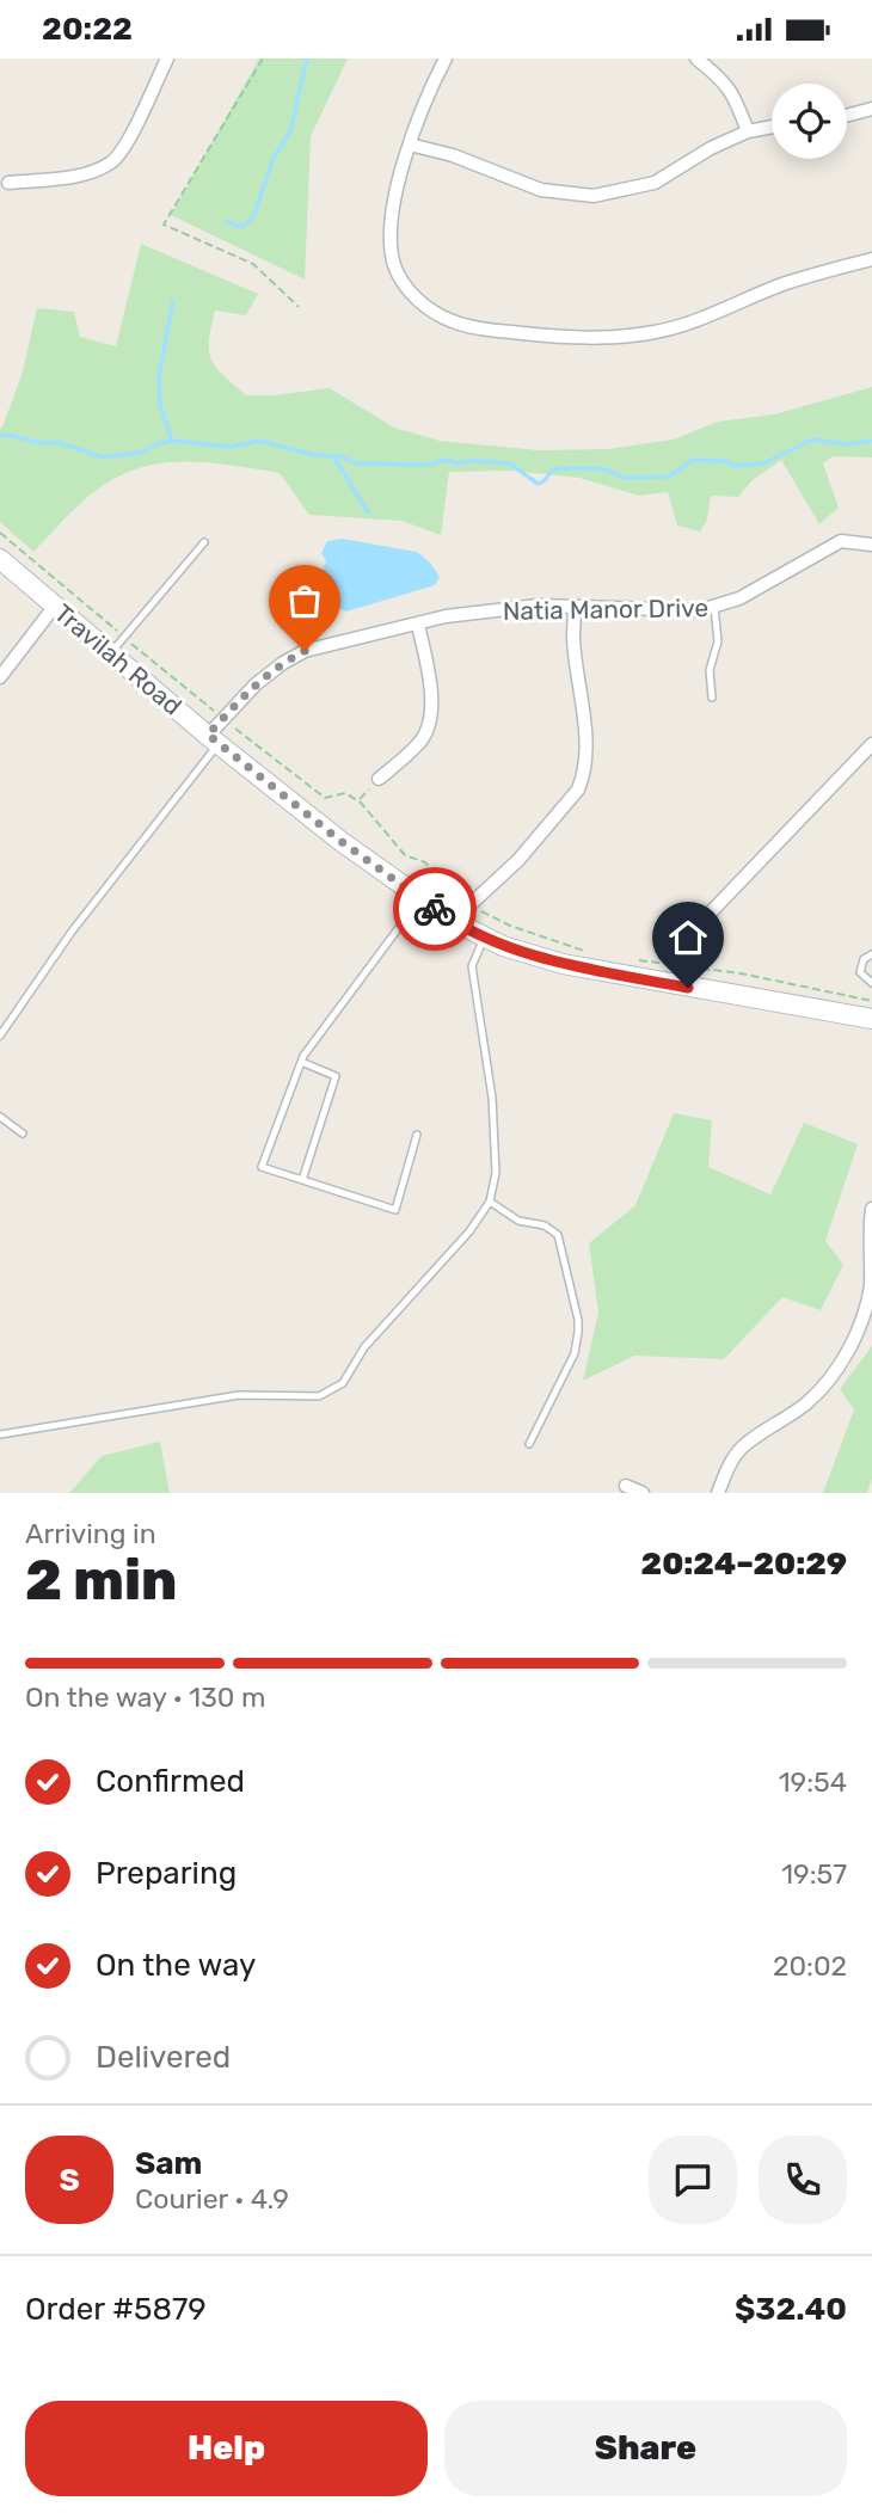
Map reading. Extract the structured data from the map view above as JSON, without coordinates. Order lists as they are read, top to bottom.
{
  "streets": {
    "main road": ["Travilah Road"],
    "street": ["Natia Manor Drive"]
  },
  "crossings": [
    ["Natia Manor Drive", "Travilah Road"]
  ],
  "page": {
    "status": "20:22",
    "heading": ["2 min", "Arriving in", "20:24–20:29"],
    "panel": [
      "Sam",
      "Courier · 4.9",
      "Order #5879",
      "$32.40"
    ],
    "bar": "On the way · 130 m",
    "list": [
      ["Confirmed", "19:54"],
      ["Preparing", "19:57"],
      ["On the way", "20:02"],
      "Delivered"
    ],
    "round": "S",
    "buttons": ["Help", "Share"]
  }
}
